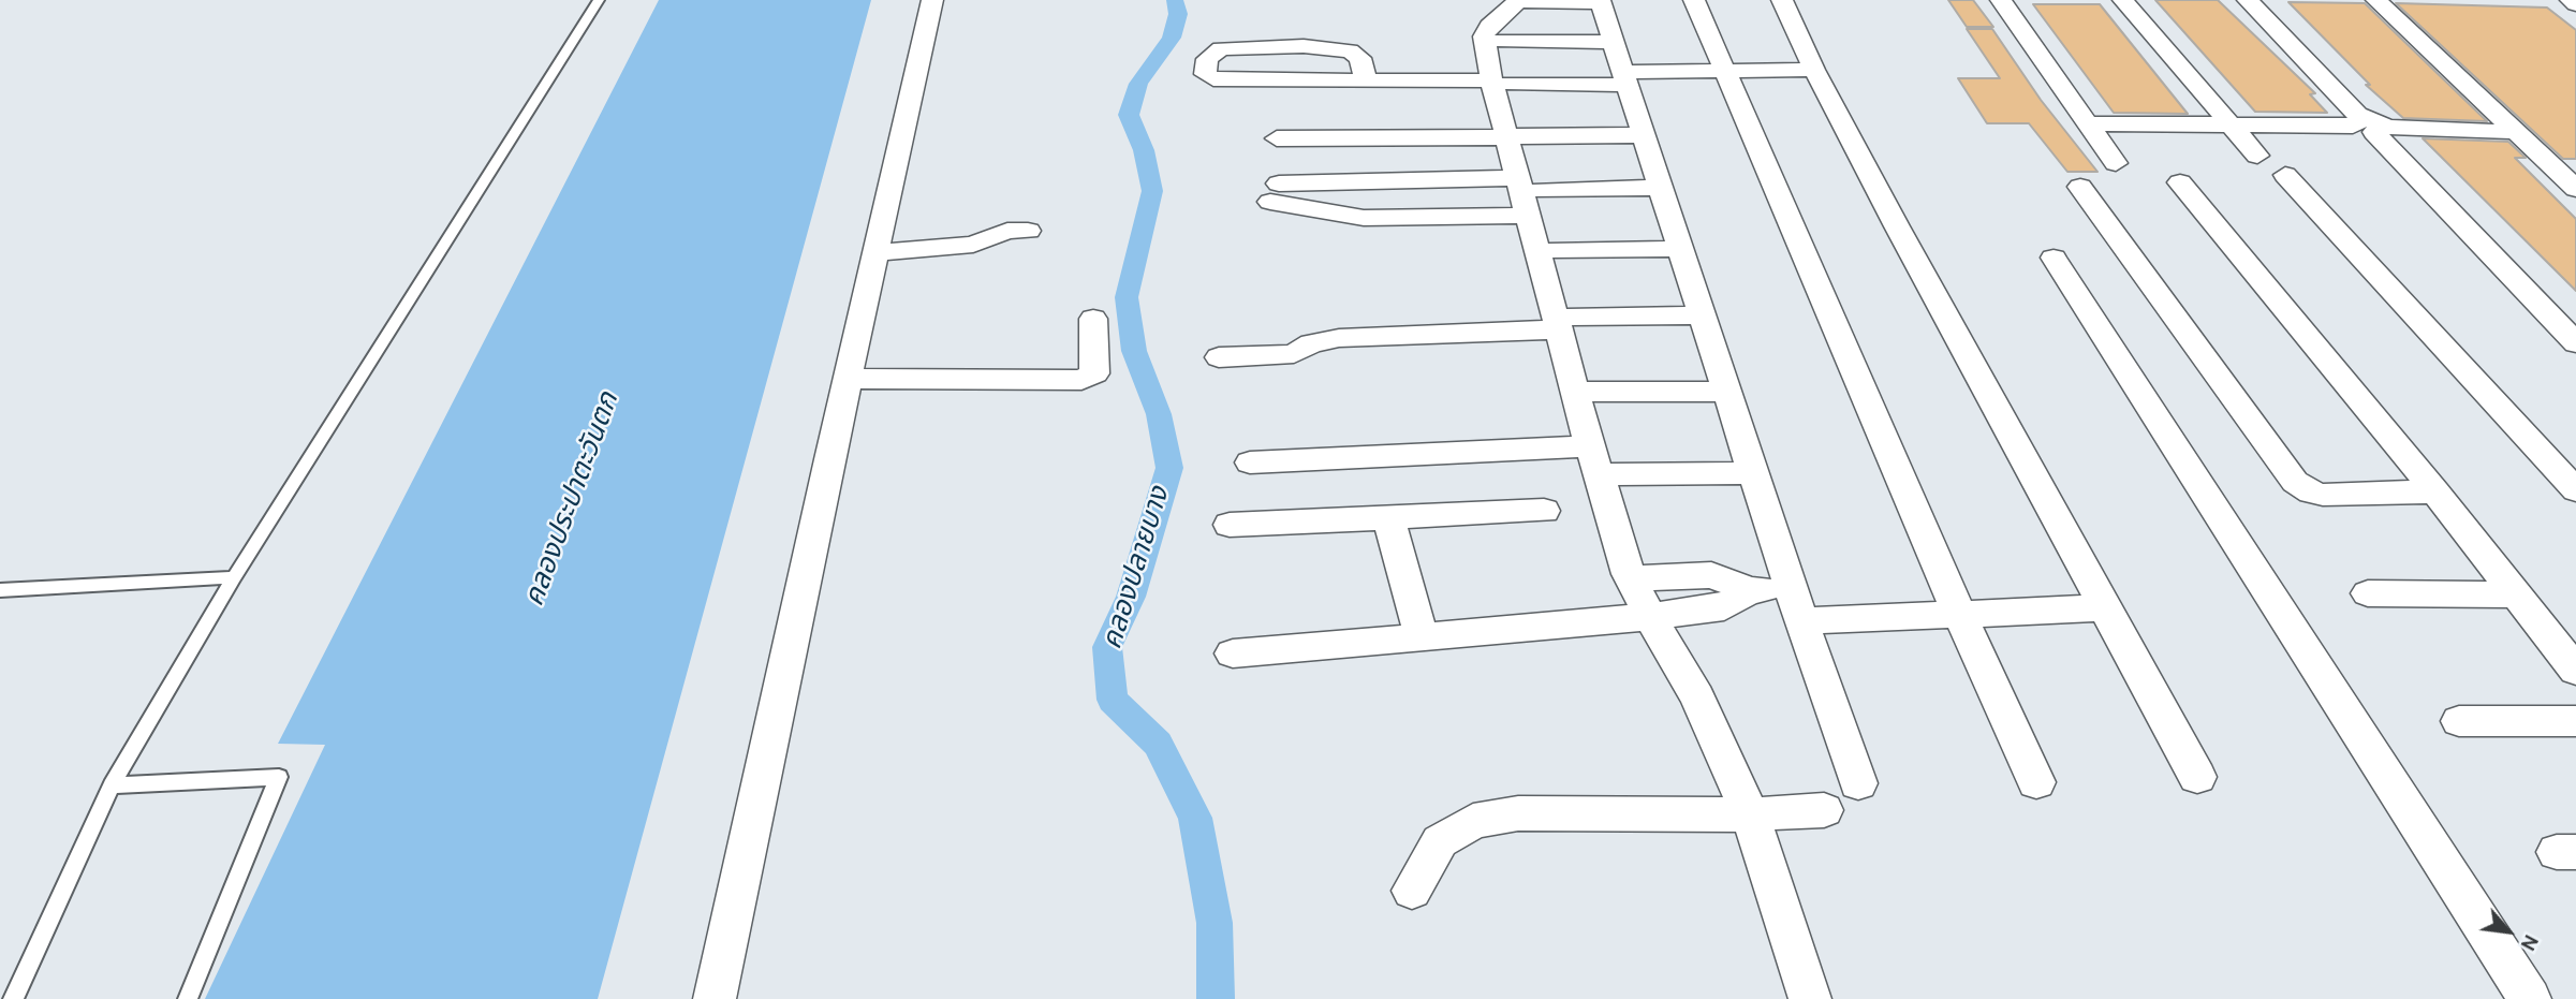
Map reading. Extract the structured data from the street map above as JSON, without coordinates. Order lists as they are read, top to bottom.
{
  "water": ["คลองประปาตะวันตก", "คลองปลายบาง"],
  "north": "bottom right"
}
